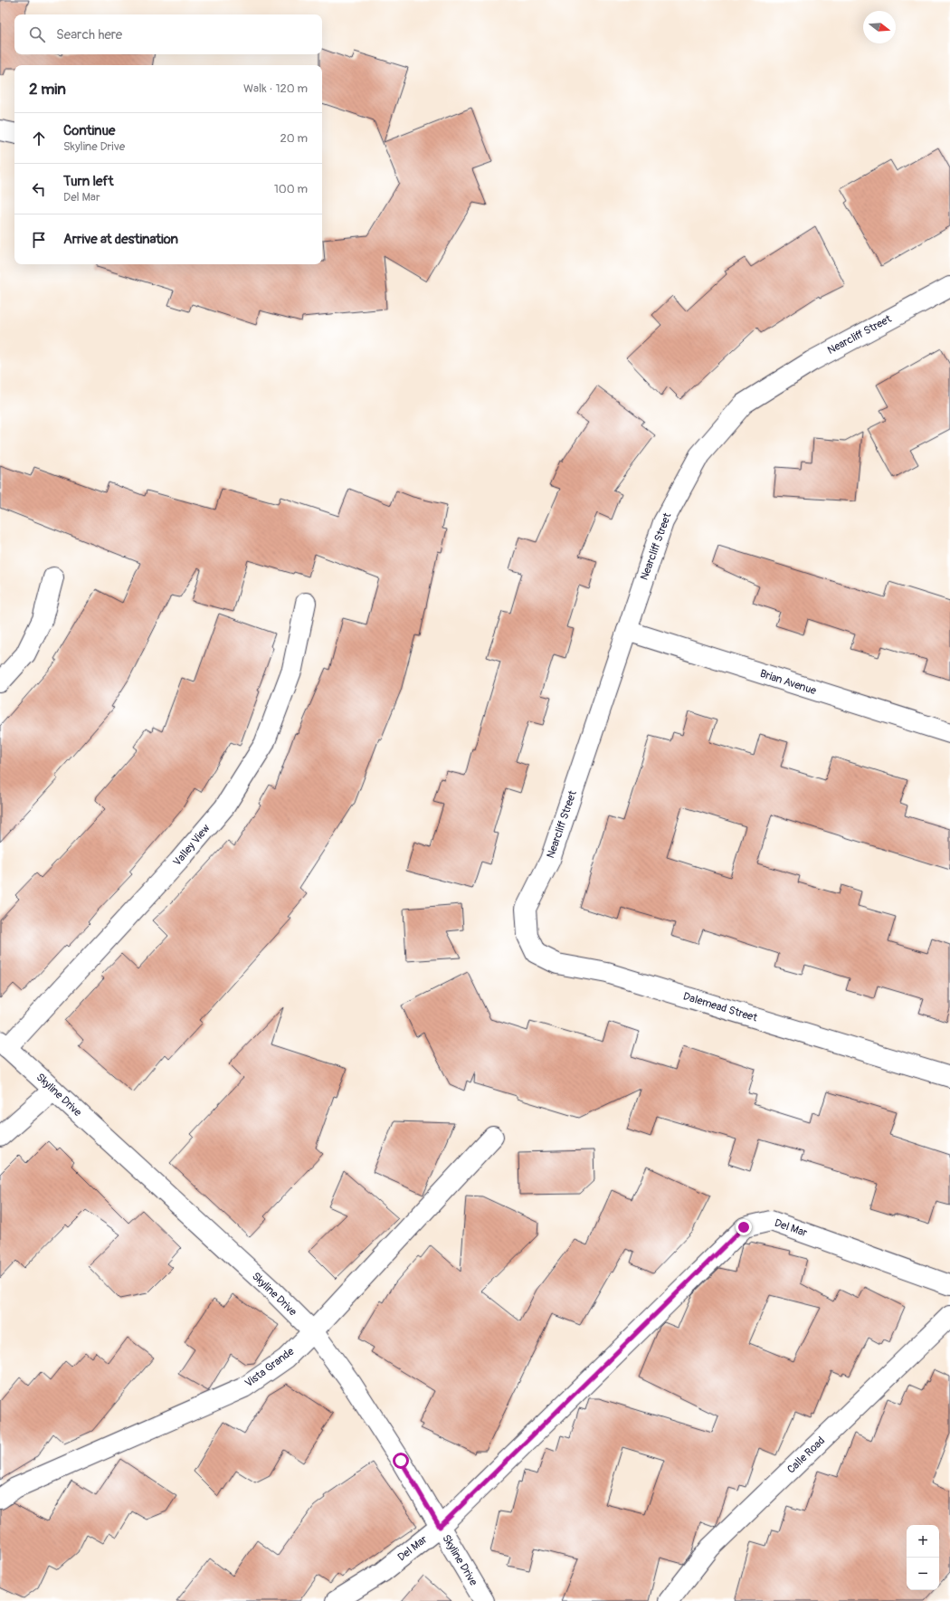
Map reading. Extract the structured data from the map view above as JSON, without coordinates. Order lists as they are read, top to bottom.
{
  "streets": {
    "street": [
      "Nearcliff Street",
      "Brian Avenue",
      "Valley View",
      "Dalemead Street",
      "Skyline Drive",
      "Del Mar",
      "Vista Grande",
      "Calle Road"
    ]
  },
  "crossings": [
    ["Nearcliff Street", "Brian Avenue"],
    ["Nearcliff Street", "Dalemead Street"],
    ["Valley View", "Skyline Drive"],
    ["Skyline Drive", "Del Mar"],
    ["Skyline Drive", "Vista Grande"]
  ],
  "north": "right",
  "page": {
    "search": "Search here",
    "heading": ["2 min", "Walk · 120 m"],
    "list": [
      ["Continue", "Skyline Drive", "20 m"],
      ["Turn left", "Del Mar", "100 m"],
      "Arrive at destination"
    ],
    "map_buttons": ["+", "−"]
  }
}
